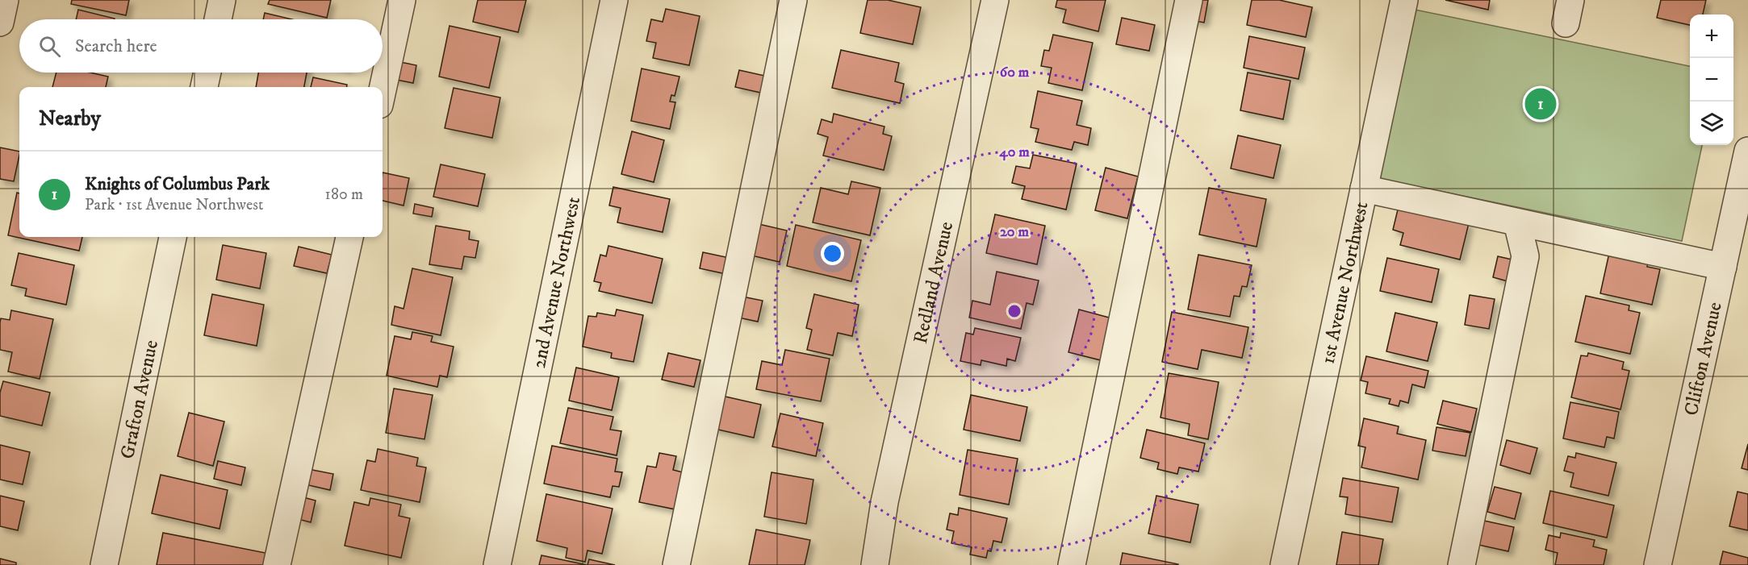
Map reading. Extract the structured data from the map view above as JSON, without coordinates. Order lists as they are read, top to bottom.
{
  "streets": {
    "street": [
      "Redland Avenue",
      "2nd Avenue Northwest",
      "1st Avenue Northwest",
      "Clifton Avenue",
      "Grafton Avenue"
    ]
  },
  "page": {
    "map_buttons": ["+", "−"],
    "search": "Search here",
    "pins": "1",
    "heading": "Nearby",
    "list": [
      {
        "mark": "1",
        "name": "Knights of Columbus Park",
        "note": "Park · 1st Avenue Northwest",
        "value": "180 m"
      }
    ]
  },
  "rings": ["60 m", "40 m", "20 m"]
}
